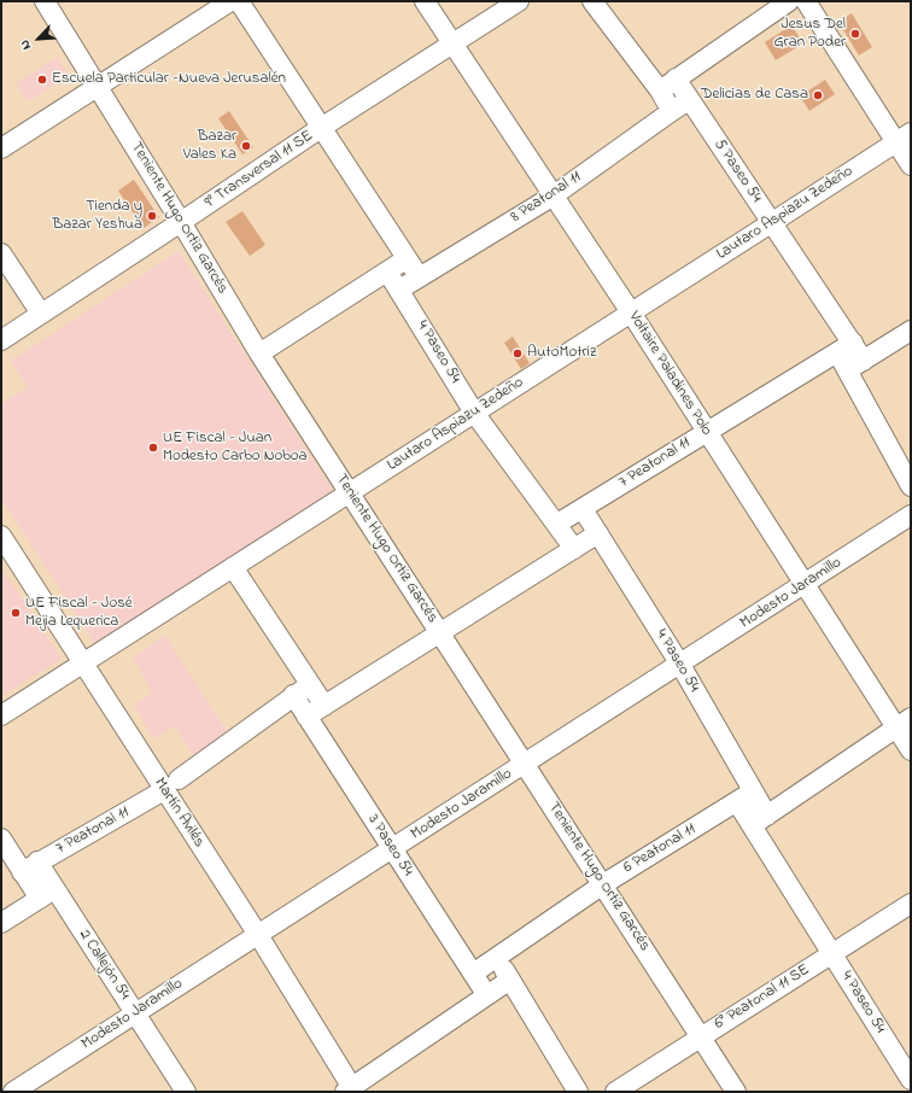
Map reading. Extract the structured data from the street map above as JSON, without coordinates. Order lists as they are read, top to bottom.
{
  "streets": {
    "street": [
      "9° Transversal 11 SE",
      "5 Paseo 54",
      "8 Peatonal 11",
      "Lautaro Aspiazu Zedeño",
      "Teniente Hugo Ortiz Garcés",
      "4 Paseo 54",
      "Voltaire Paladines Polo",
      "7 Peatonal 11",
      "Modesto Jaramillo",
      "Martín Avilés",
      "3 Paseo 54",
      "6 Peatonal 11",
      "2 Callejón 54",
      "6° Peatonal 11 SE"
    ]
  },
  "crossings": [
    ["9° Transversal 11 SE", "Teniente Hugo Ortiz Garcés"],
    ["9° Transversal 11 SE", "Voltaire Paladines Polo"],
    ["5 Paseo 54", "8 Peatonal 11"],
    ["5 Paseo 54", "Lautaro Aspiazu Zedeño"],
    ["5 Paseo 54", "7 Peatonal 11"],
    ["8 Peatonal 11", "4 Paseo 54"],
    ["8 Peatonal 11", "Voltaire Paladines Polo"],
    ["Lautaro Aspiazu Zedeño", "Teniente Hugo Ortiz Garcés"],
    ["Lautaro Aspiazu Zedeño", "4 Paseo 54"],
    ["Lautaro Aspiazu Zedeño", "Voltaire Paladines Polo"],
    ["Lautaro Aspiazu Zedeño", "Martín Avilés"],
    ["Teniente Hugo Ortiz Garcés", "Modesto Jaramillo"],
    ["Teniente Hugo Ortiz Garcés", "6 Peatonal 11"],
    ["Teniente Hugo Ortiz Garcés", "6° Peatonal 11 SE"],
    ["4 Paseo 54", "7 Peatonal 11"],
    ["4 Paseo 54", "Modesto Jaramillo"],
    ["4 Paseo 54", "6 Peatonal 11"],
    ["4 Paseo 54", "6° Peatonal 11 SE"],
    ["Voltaire Paladines Polo", "7 Peatonal 11"],
    ["Voltaire Paladines Polo", "Modesto Jaramillo"],
    ["7 Peatonal 11", "Martín Avilés"],
    ["7 Peatonal 11", "3 Paseo 54"],
    ["7 Peatonal 11", "2 Callejón 54"],
    ["Modesto Jaramillo", "Martín Avilés"],
    ["Modesto Jaramillo", "3 Paseo 54"],
    ["Modesto Jaramillo", "2 Callejón 54"],
    ["3 Paseo 54", "6 Peatonal 11"]
  ],
  "places": [
    "Jesus Del Gran Poder",
    "Escuela Particular -Nueva Jerusalén",
    "Delicias de Casa",
    "Bazar Vales Ka",
    "Tienda y Bazar Yeshua",
    "AutoMotriz",
    "UE Fiscal - Juan Modesto Carbo Noboa",
    "UE Fiscal - José Mejia Lequerica"
  ],
  "north": "bottom left"
}
